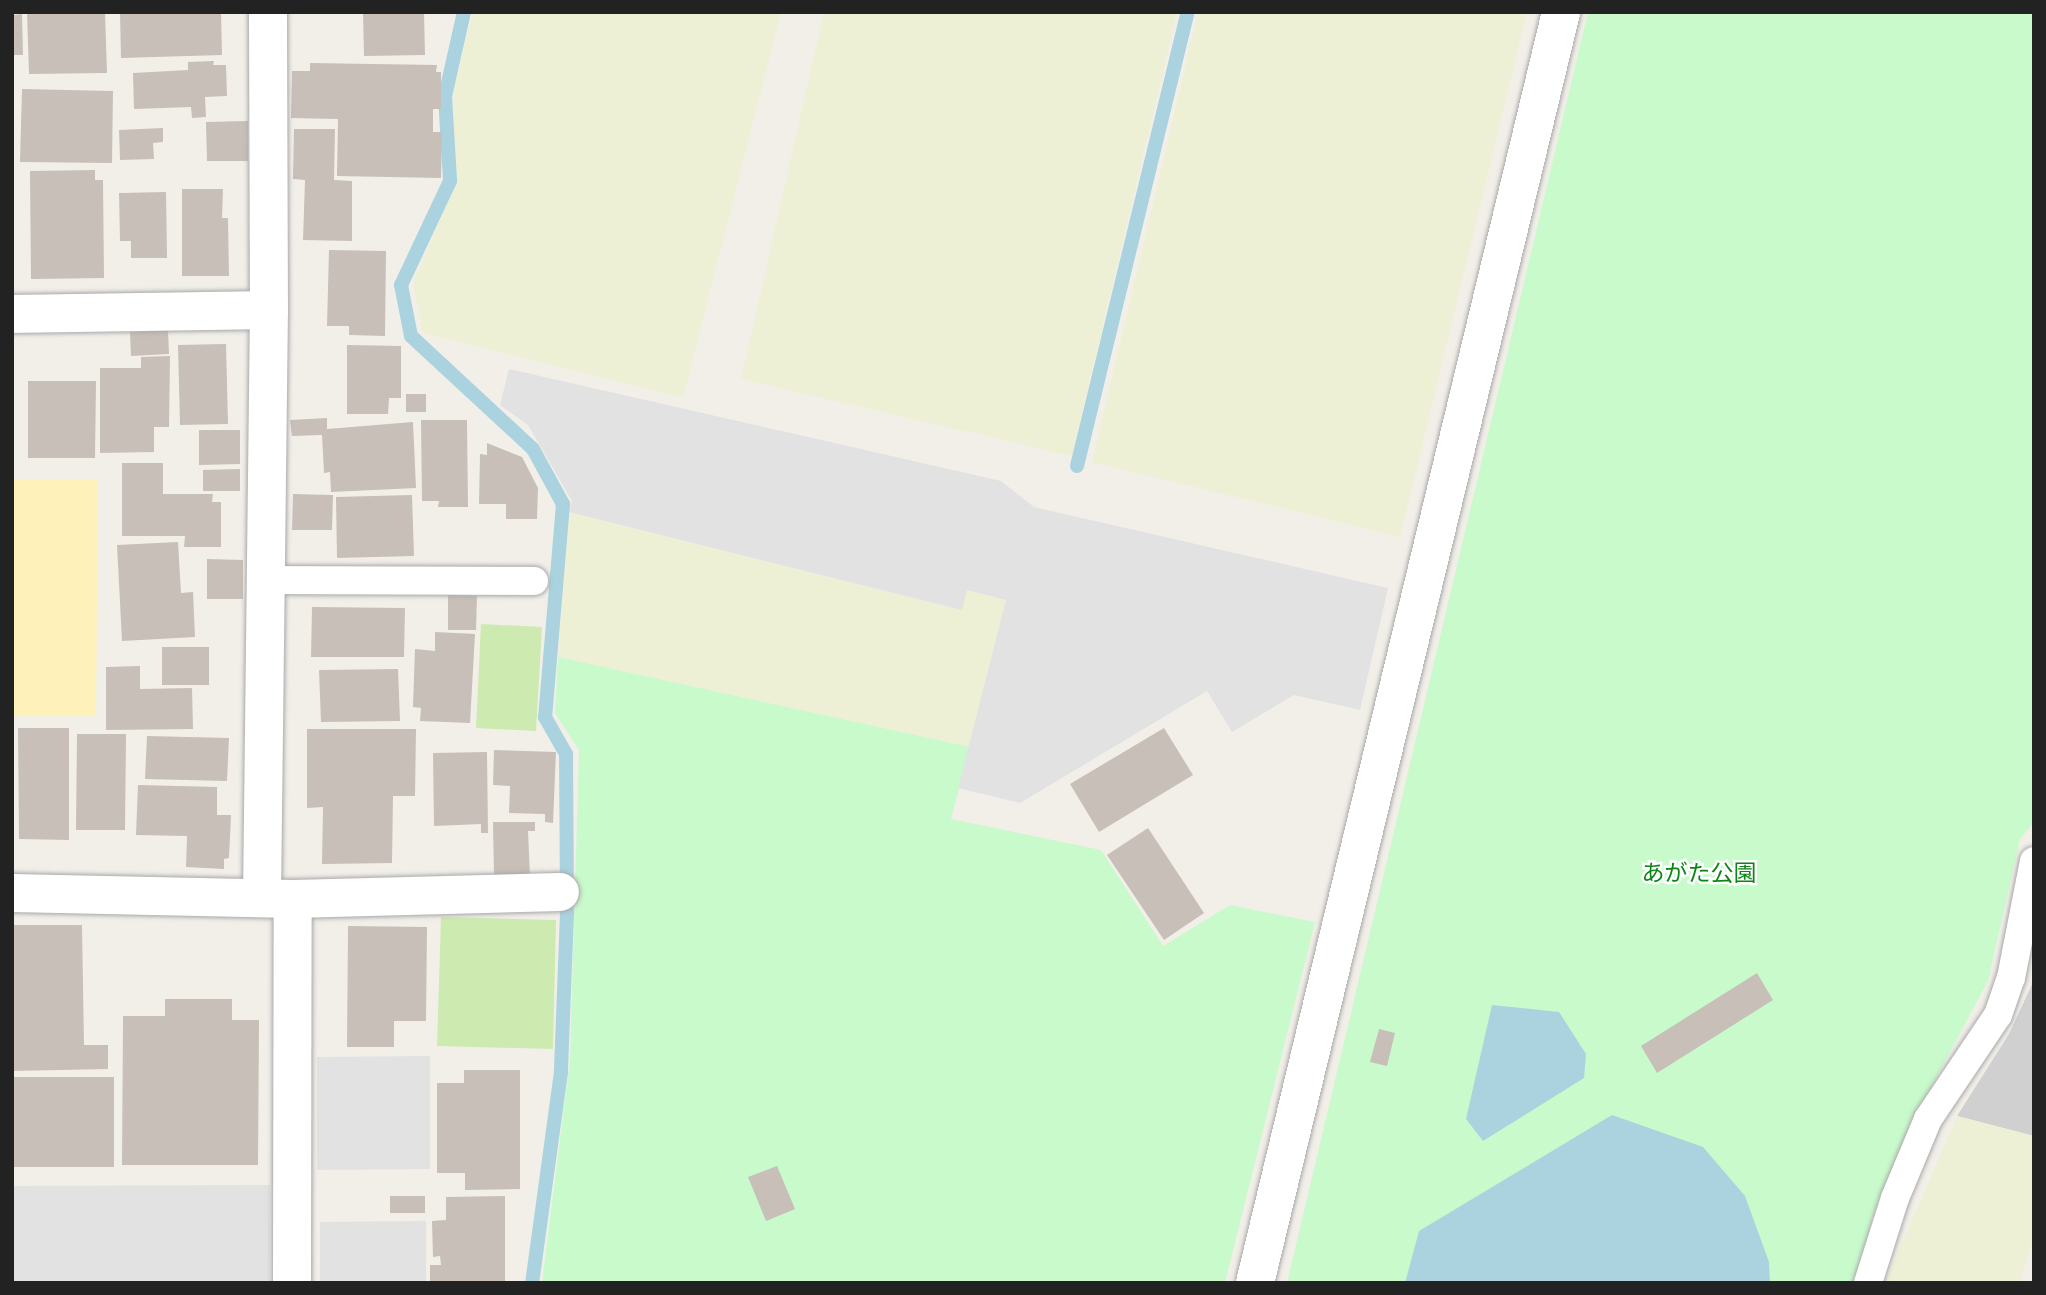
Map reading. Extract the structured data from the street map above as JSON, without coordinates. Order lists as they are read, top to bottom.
{
  "parks": ["あがた公園"]
}
